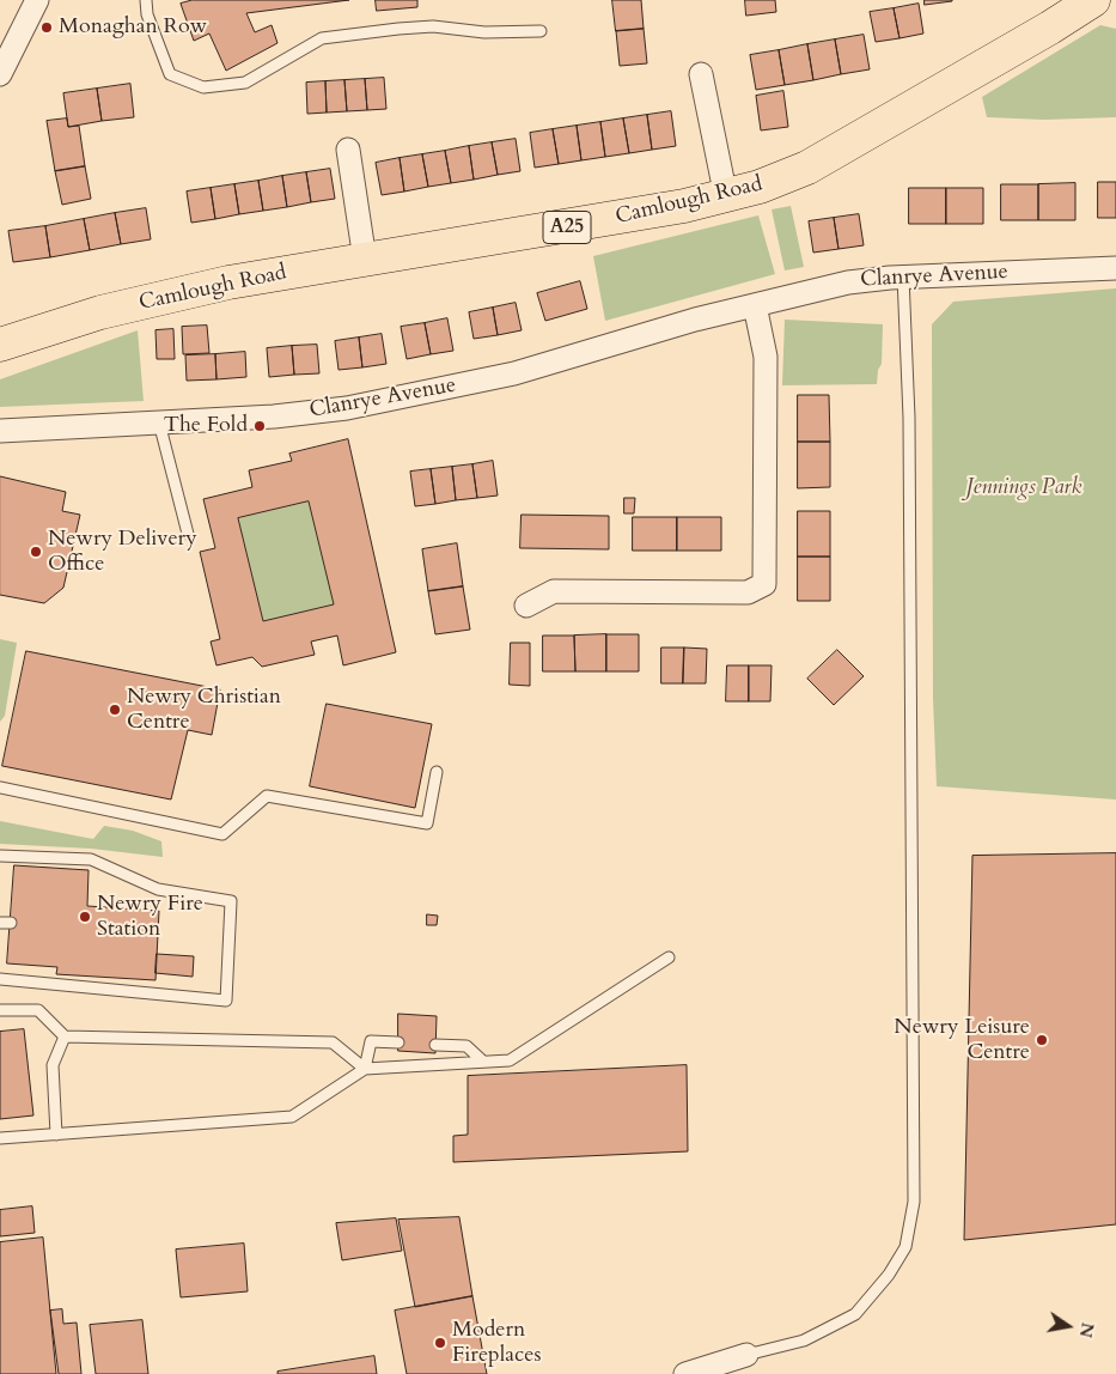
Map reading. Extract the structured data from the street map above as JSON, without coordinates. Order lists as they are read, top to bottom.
{
  "streets": {
    "main road": ["Camlough Road", "A25"],
    "street": ["Clanrye Avenue"]
  },
  "parks": ["Jennings Park"],
  "places": [
    "Monaghan Row",
    "The Fold",
    "Newry Delivery Office",
    "Newry Christian Centre",
    "Newry Fire Station",
    "Newry Leisure Centre",
    "Modern Fireplaces"
  ],
  "north": "right"
}
